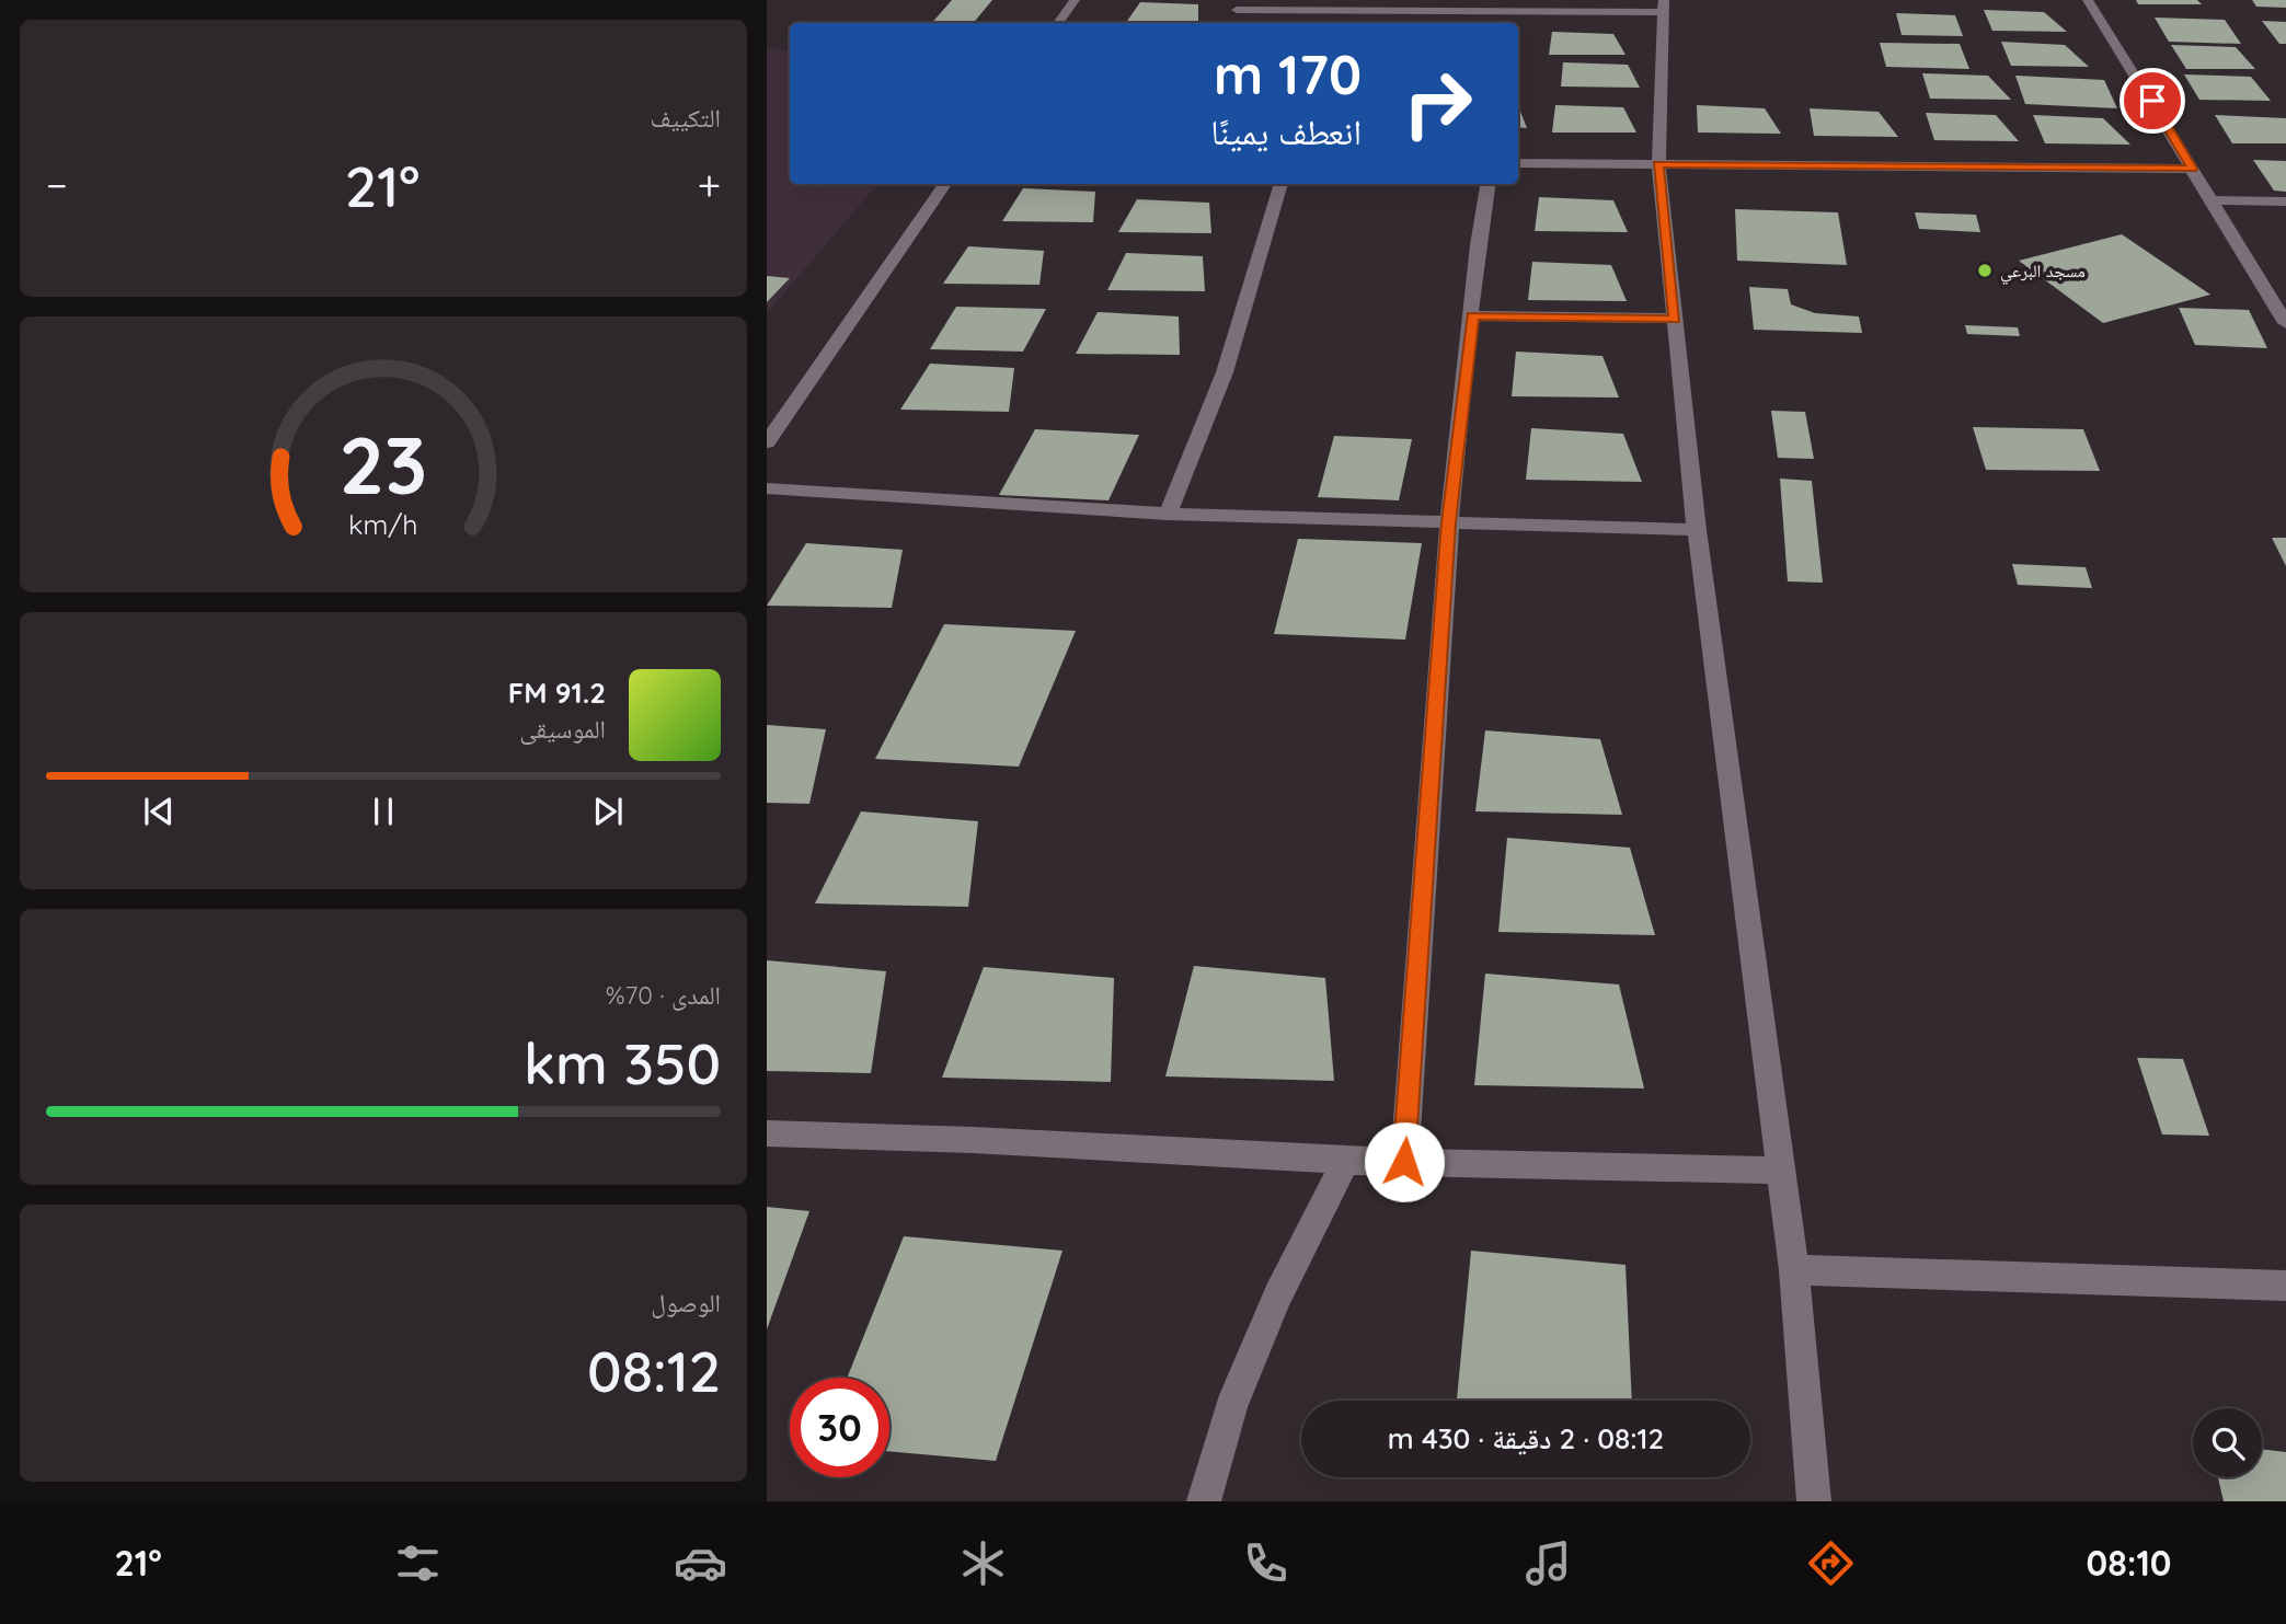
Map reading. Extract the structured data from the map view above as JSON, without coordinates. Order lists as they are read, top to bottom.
{
  "places": ["مسجد البرعي"],
  "page": {
    "tile": [
      "التكييف",
      ["المدى · 70%", "350 km"],
      ["الوصول", "08:12"]
    ],
    "turn": ["170 m", "انعطف يمينًا"],
    "heat": ["−", "21°", "+"],
    "song": ["91.2 FM", "الموسيقى"],
    "limit": "30",
    "trip": "08:12 · 2 دقيقة · 430 m",
    "tabs": ["08:10", "21°"],
    "gauge": ["23", "km/h"]
  }
}
